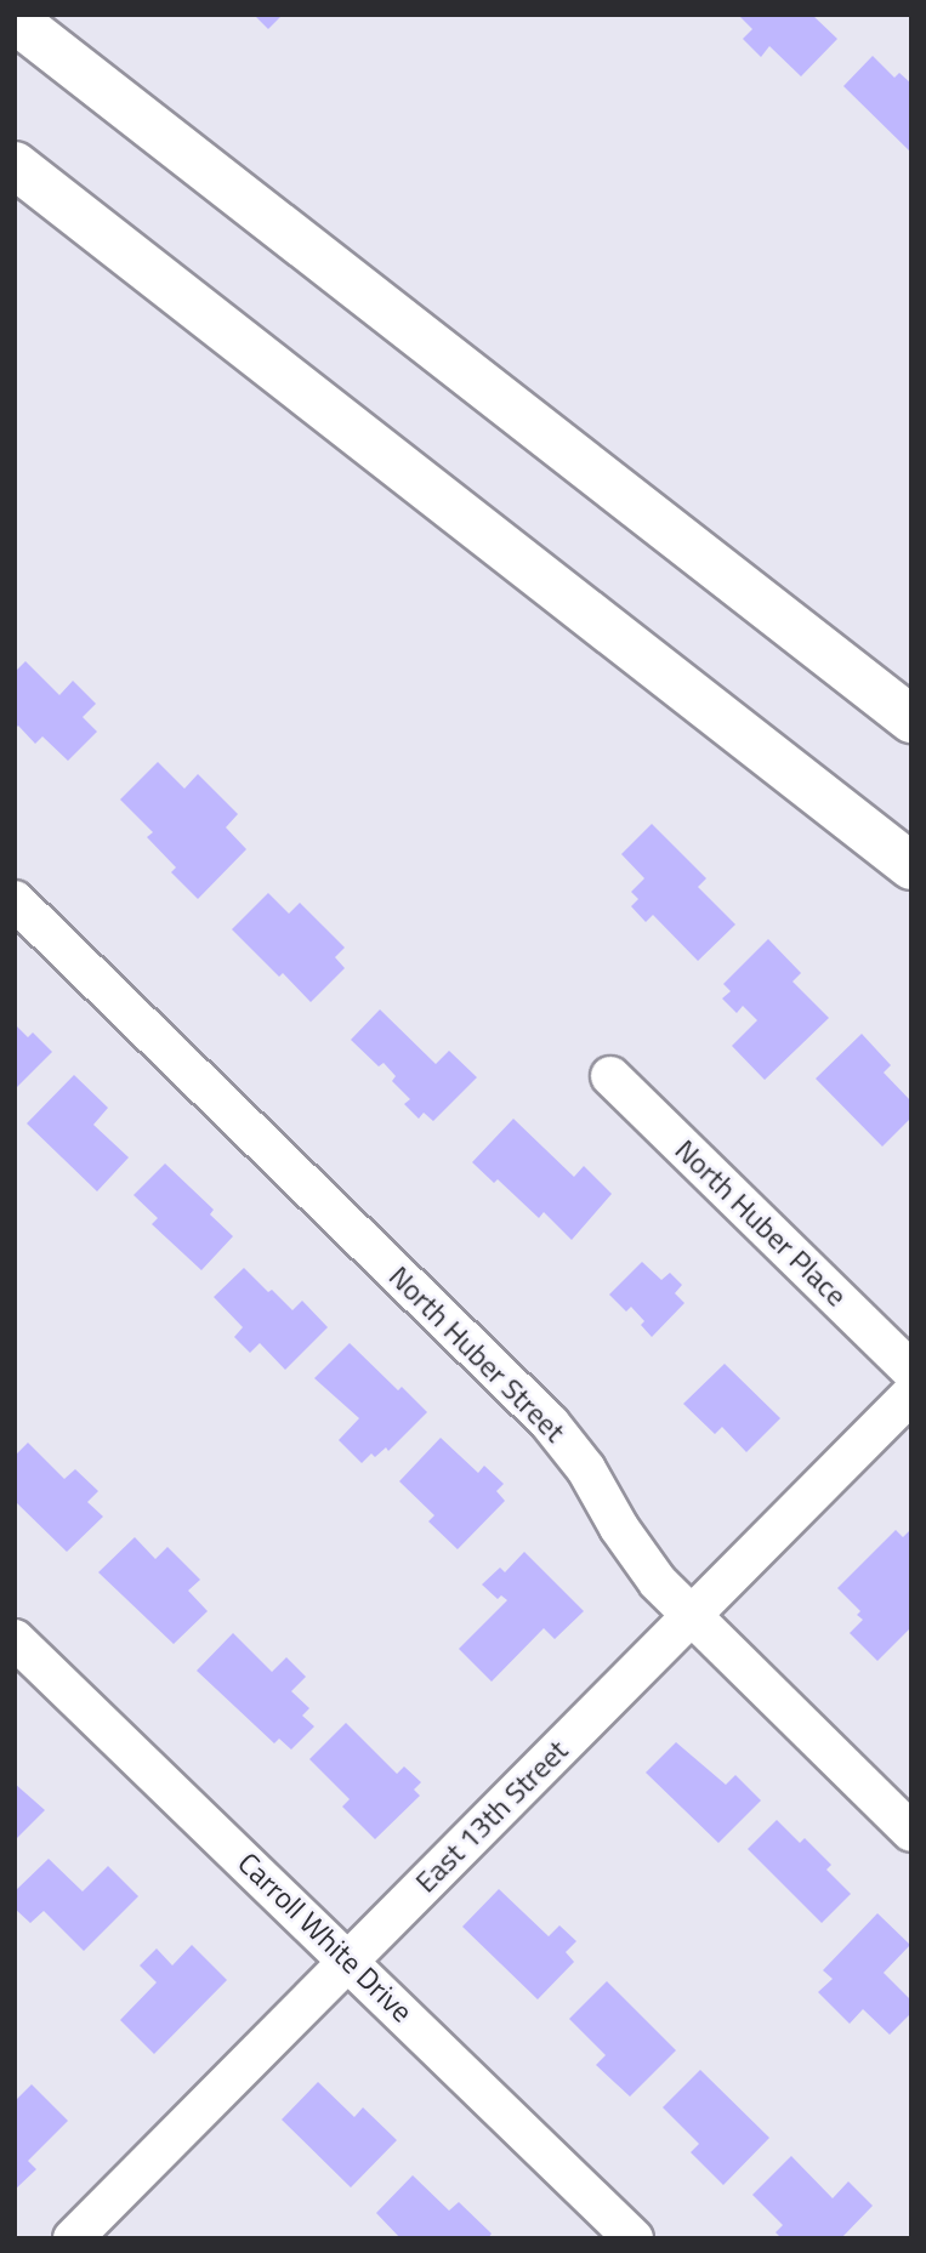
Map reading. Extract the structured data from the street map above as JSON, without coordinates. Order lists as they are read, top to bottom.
{
  "streets": {
    "street": [
      "North Huber Place",
      "North Huber Street",
      "East 13th Street",
      "Carroll White Drive"
    ]
  },
  "crossings": [
    ["North Huber Street", "East 13th Street"],
    ["East 13th Street", "Carroll White Drive"]
  ]
}
